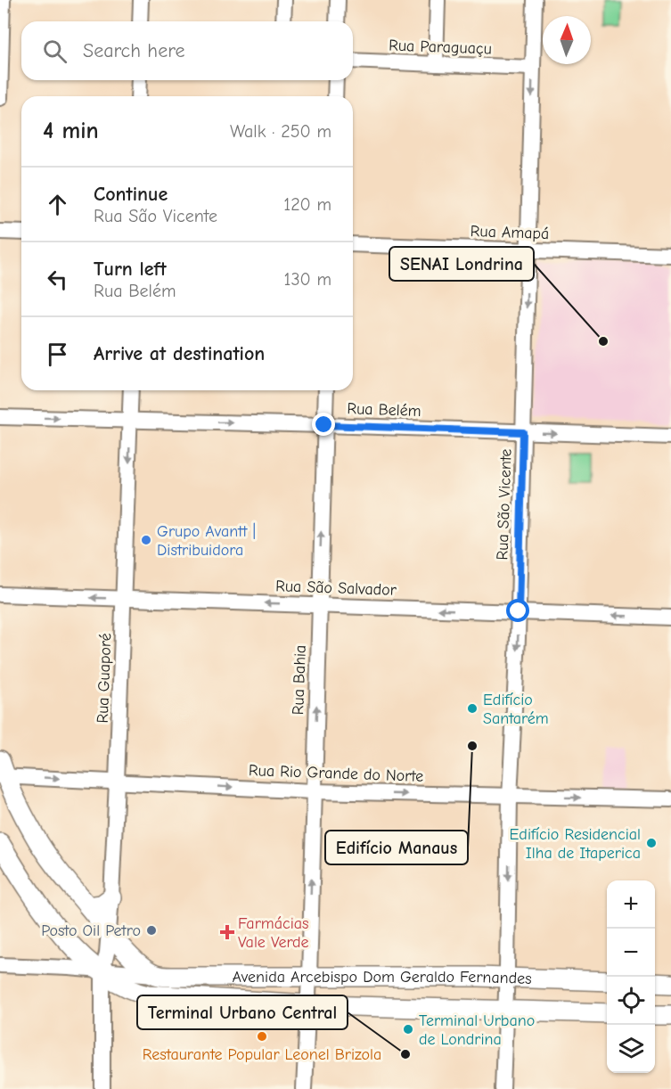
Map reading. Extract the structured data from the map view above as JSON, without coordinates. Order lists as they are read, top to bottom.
{
  "streets": {
    "main road": ["Avenida Arcebispo Dom Geraldo Fernandes"],
    "street": [
      "Rua Paraguaçu",
      "Rua Amapá",
      "Rua Belém",
      "Rua São Vicente",
      "Rua São Salvador",
      "Rua Guaporé",
      "Rua Bahia",
      "Rua Rio Grande do Norte"
    ]
  },
  "crossings": [
    ["Rua Paraguaçu", "Rua São Vicente"],
    ["Rua Amapá", "Rua São Vicente"],
    ["Rua Belém", "Rua São Vicente"],
    ["Rua Belém", "Rua Guaporé"],
    ["Rua Belém", "Rua Bahia"],
    ["Rua São Vicente", "Rua São Salvador"],
    ["Rua São Vicente", "Rua Rio Grande do Norte"],
    ["Rua São Vicente", "Avenida Arcebispo Dom Geraldo Fernandes"],
    ["Rua São Salvador", "Rua Guaporé"],
    ["Rua São Salvador", "Rua Bahia"],
    ["Rua Guaporé", "Rua Rio Grande do Norte"],
    ["Rua Guaporé", "Avenida Arcebispo Dom Geraldo Fernandes"],
    ["Rua Bahia", "Rua Rio Grande do Norte"],
    ["Rua Bahia", "Avenida Arcebispo Dom Geraldo Fernandes"]
  ],
  "one_way": [
    "Rua Belém",
    "Rua São Vicente",
    "Rua São Salvador",
    "Rua Bahia",
    "Rua Rio Grande do Norte"
  ],
  "places": {
    "other": [
      "SENAI Londrina",
      "Grupo Avantt | Distribuidora",
      "Edifício Santarém",
      "Edifício Manaus",
      "Edifício Residencial Ilha de Itaperica",
      "Posto Oil Petro",
      "Terminal Urbano de Londrina",
      "Restaurante Popular Leonel Brizola",
      "Terminal Urbano Central"
    ],
    "health": ["Farmácias Vale Verde"]
  },
  "north": "top",
  "page": {
    "search": "Search here",
    "heading": ["4 min", "Walk · 250 m"],
    "list": [
      ["Continue", "Rua São Vicente", "120 m"],
      ["Turn left", "Rua Belém", "130 m"],
      "Arrive at destination"
    ],
    "map_buttons": ["+", "−"]
  }
}
